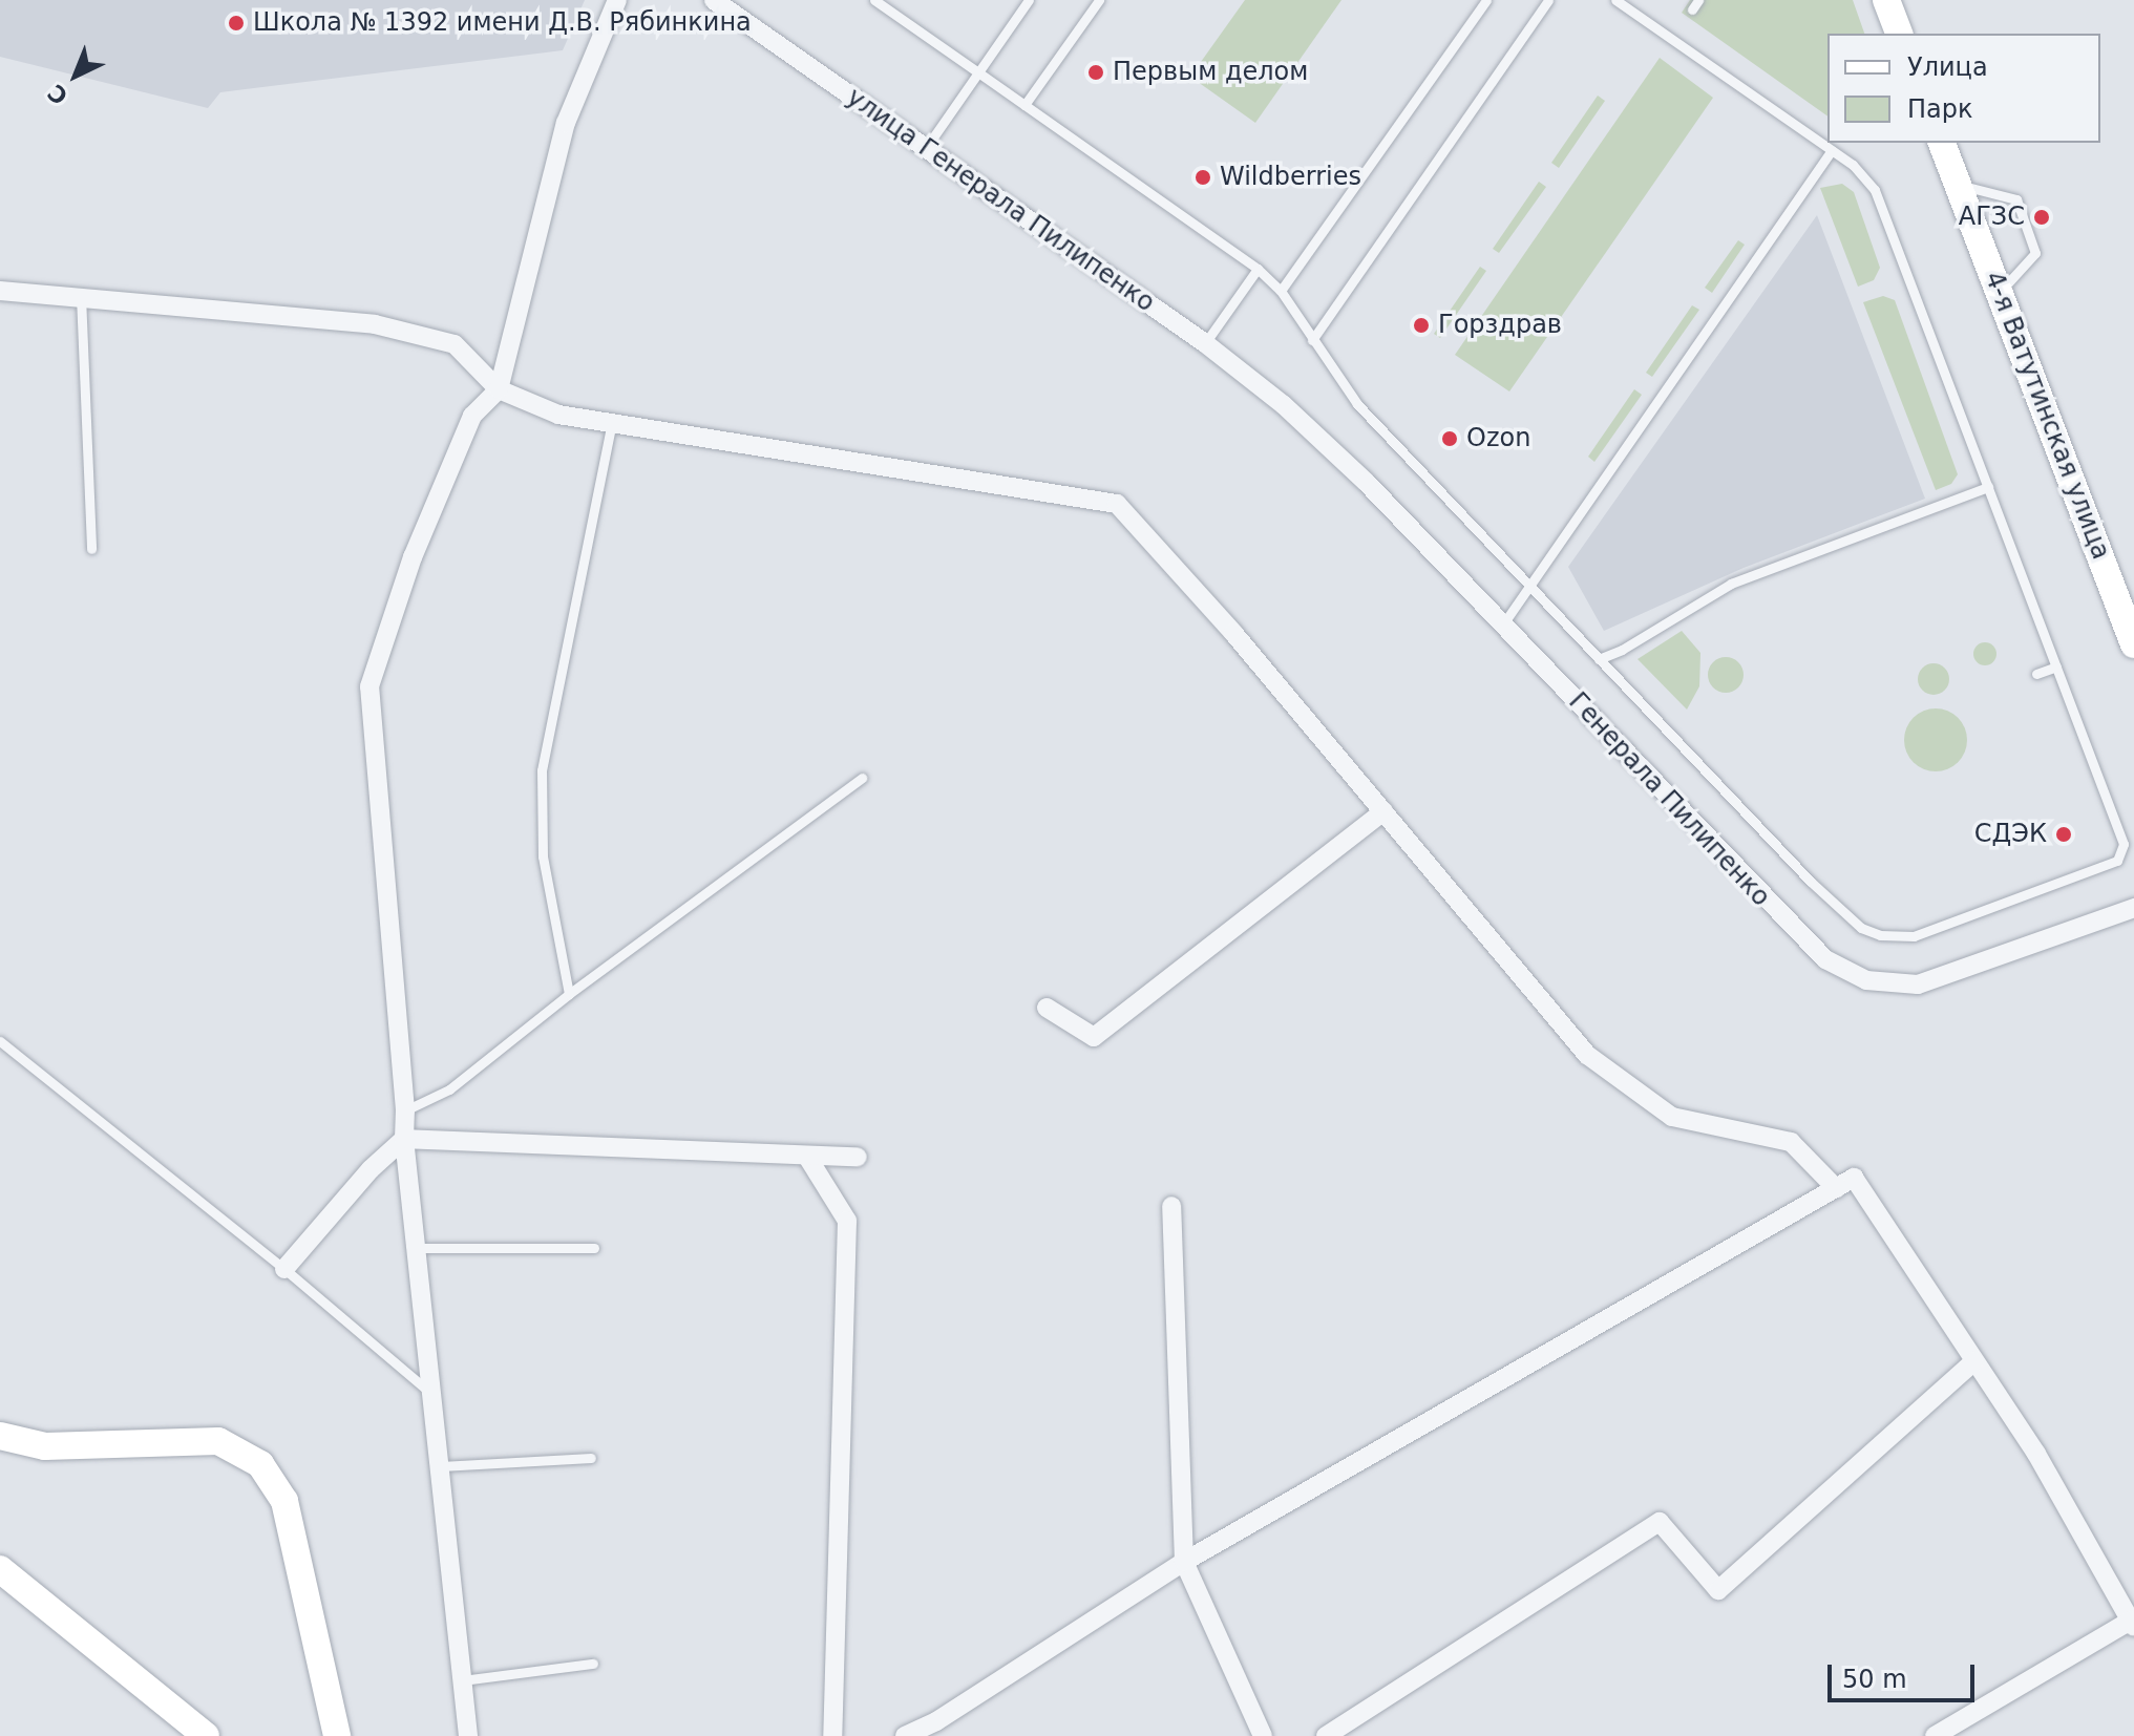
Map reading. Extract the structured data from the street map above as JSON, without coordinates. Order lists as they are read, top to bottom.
{
  "streets": {
    "street": ["улица Генерала Пилипенко", "4-я Ватутинская улица", "Генерала Пилипенко"]
  },
  "crossings": [
    ["улица Генерала Пилипенко", "Генерала Пилипенко"]
  ],
  "places": [
    "Школа № 1392 имени Д.В. Рябинкина",
    "Первым делом",
    "Wildberries",
    "АГЗС",
    "Горздрав",
    "Ozon",
    "СДЭК"
  ],
  "legend": ["Улица", "Парк"],
  "scale_bar": "50 m",
  "north": "bottom left"
}
